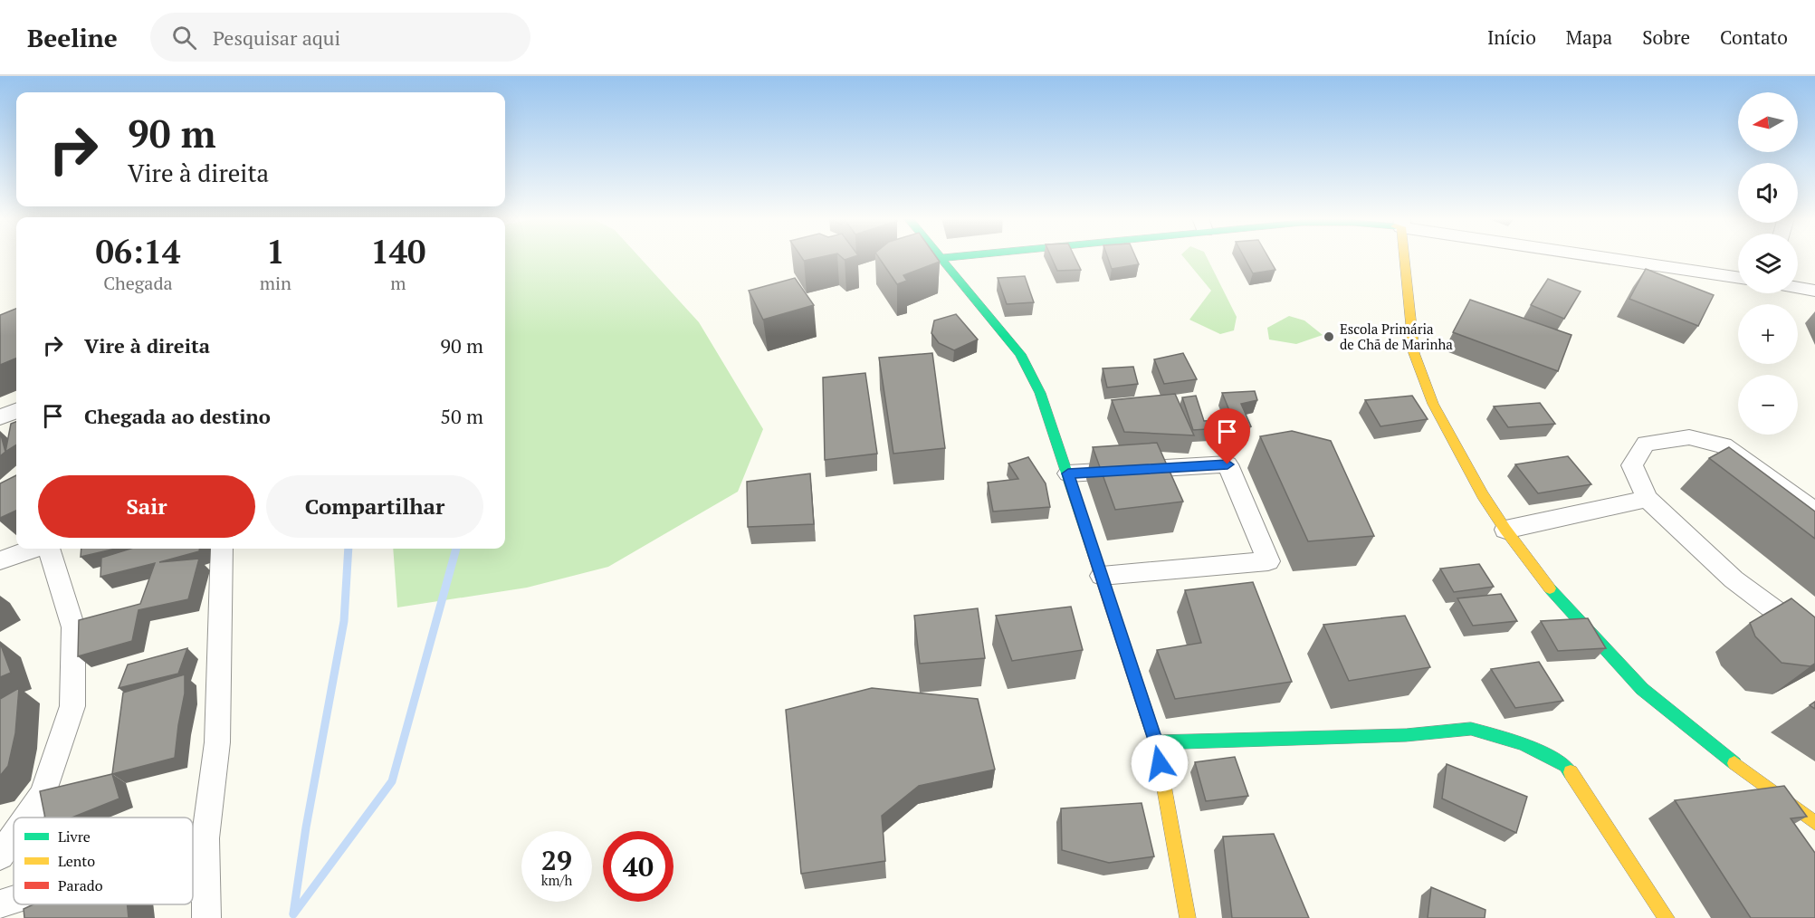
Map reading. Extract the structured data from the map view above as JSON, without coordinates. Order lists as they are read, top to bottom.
{
  "places": ["Escola Primária de Chã de Marinha"],
  "legend": ["Livre", "Lento", "Parado"],
  "north": "left",
  "page": {
    "header": "Beeline",
    "search": "Pesquisar aqui",
    "nav": [
      "Início",
      "Mapa",
      "Sobre",
      "Contato"
    ],
    "map_buttons": ["+", "−"],
    "turn": ["90 m", "Vire à direita"],
    "eta": [
      "06:14",
      "Chegada",
      "1",
      "min",
      "140",
      "m"
    ],
    "list": [
      {
        "name": "Vire à direita",
        "value": "90 m"
      },
      {
        "name": "Chegada ao destino",
        "value": "50 m"
      }
    ],
    "buttons": ["Sair", "Compartilhar"],
    "speed": "29 km/h",
    "limit": "40"
  }
}
